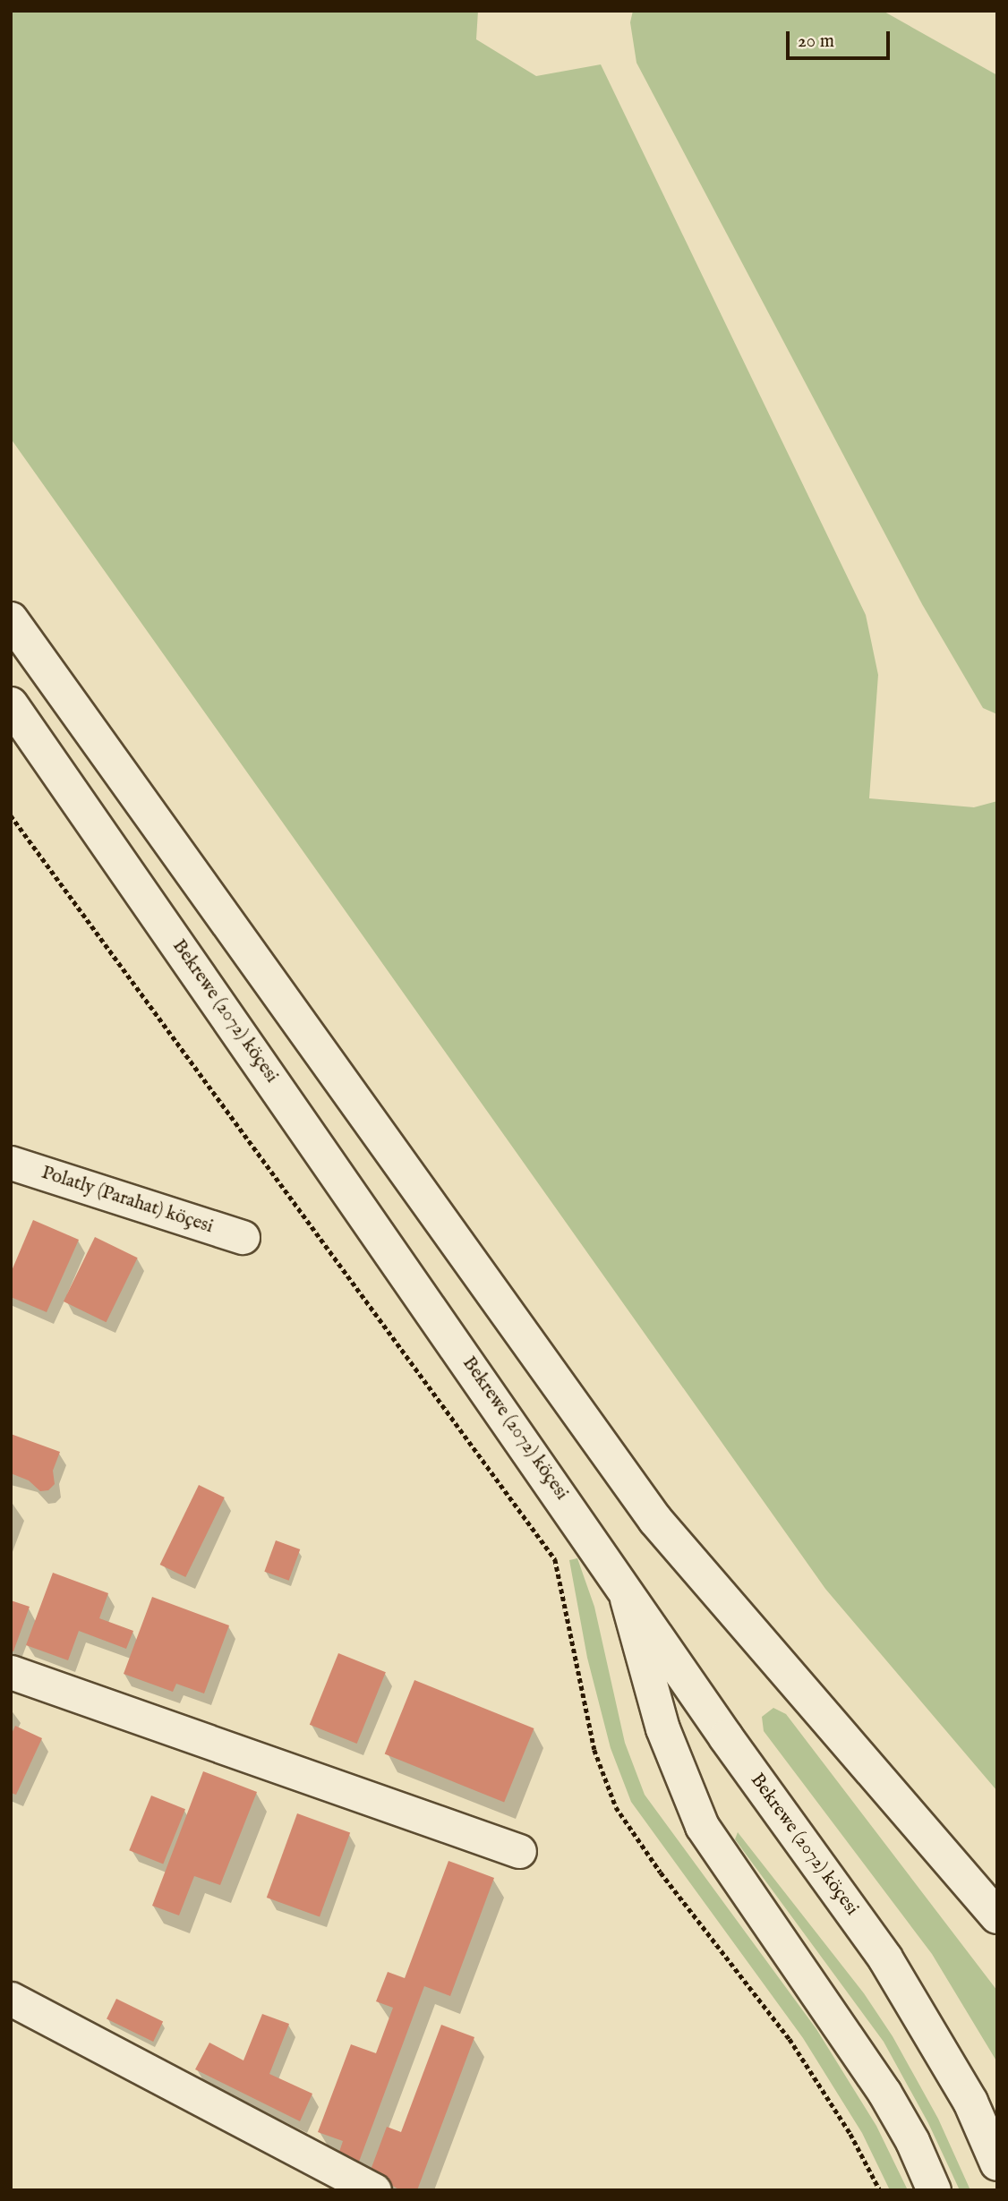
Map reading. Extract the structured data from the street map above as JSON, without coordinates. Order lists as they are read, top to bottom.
{
  "streets": {
    "main road": ["Bekrewe (2072) köçesi"],
    "street": ["Polatly (Parahat) köçesi"]
  },
  "scale_bar": "20 m"
}
